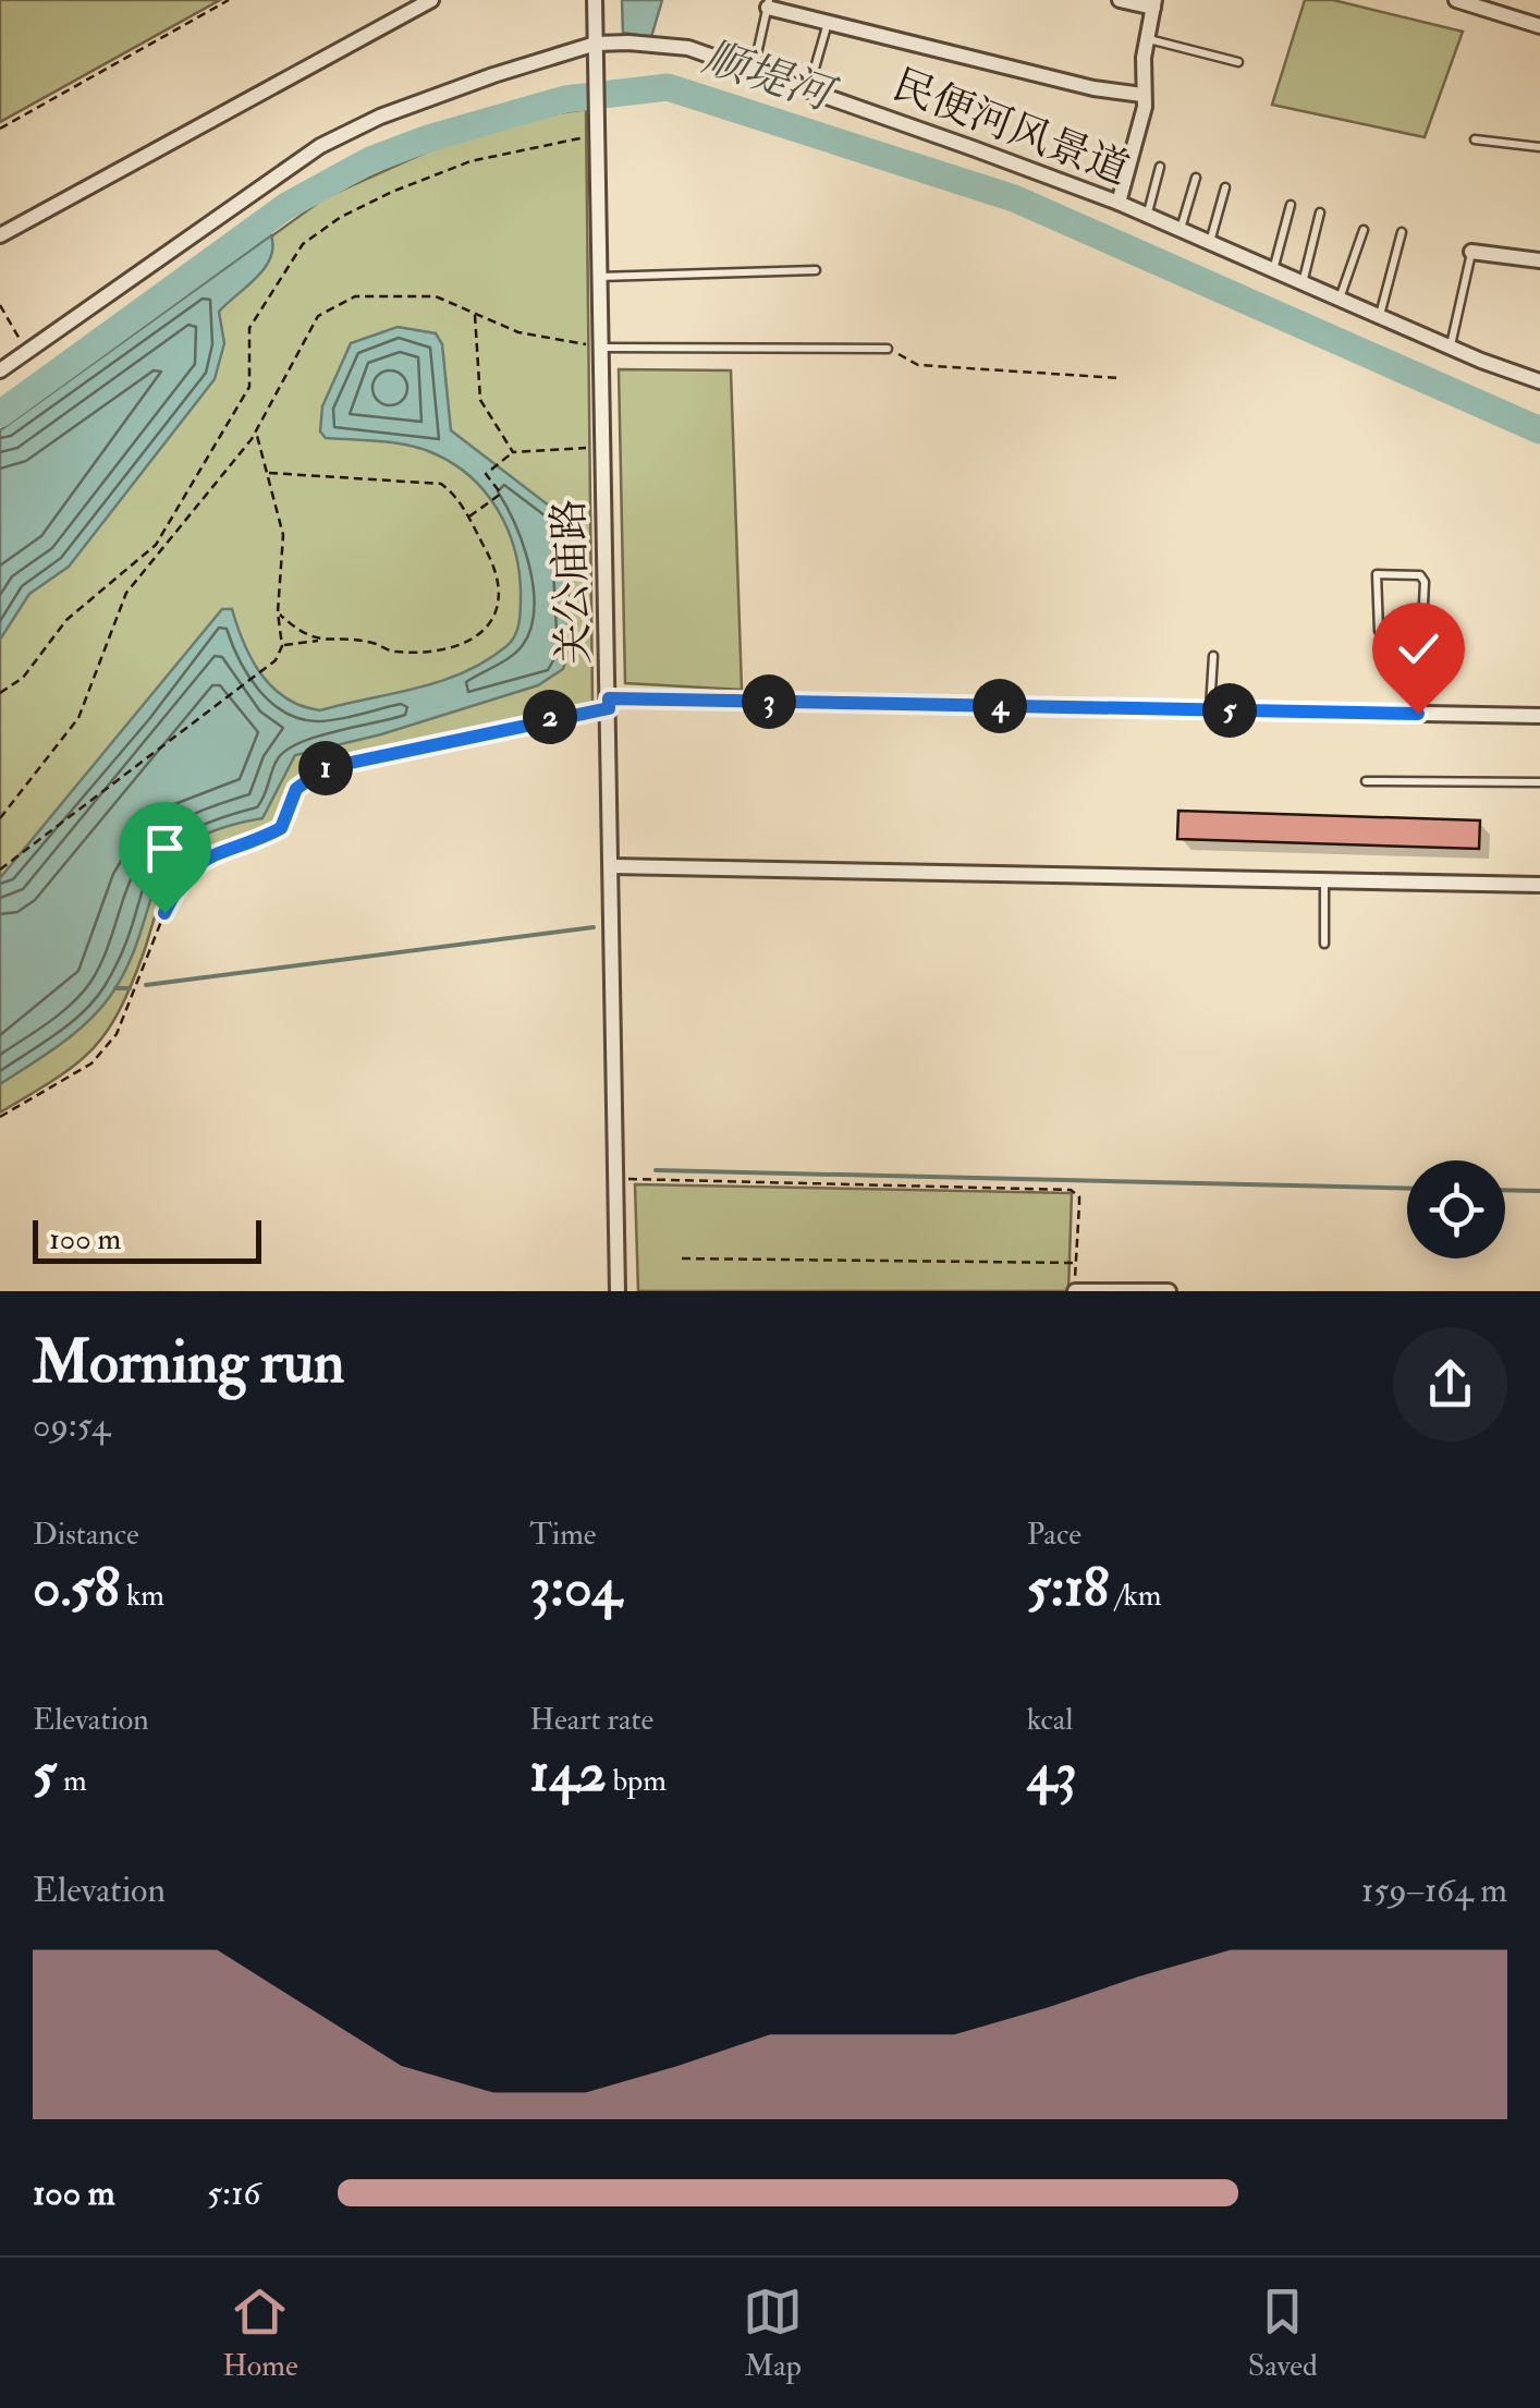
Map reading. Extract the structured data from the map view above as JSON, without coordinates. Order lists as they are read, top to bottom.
{
  "streets": {
    "street": ["民便河风景道", "关公庙路"]
  },
  "crossings": [
    ["民便河风景道", "关公庙路"]
  ],
  "water": ["顺堤河"],
  "scale_bar": "100 m",
  "page": {
    "pins": [
      "3",
      "4",
      "5",
      "2",
      "1"
    ],
    "scale": "100 m",
    "heading": ["Morning run", "09:54"],
    "stats": [
      ["Distance", "0.58 km"],
      ["Time", "3:04"],
      ["Pace", "5:18 /km"],
      ["Elevation", "5 m"],
      ["Heart rate", "142 bpm"],
      ["kcal", "43"]
    ],
    "chart": ["Elevation", "159–164 m"],
    "list": [
      {
        "name": "100 m",
        "note": "5:16"
      }
    ],
    "tabs": ["Home", "Map", "Saved"]
  }
}
